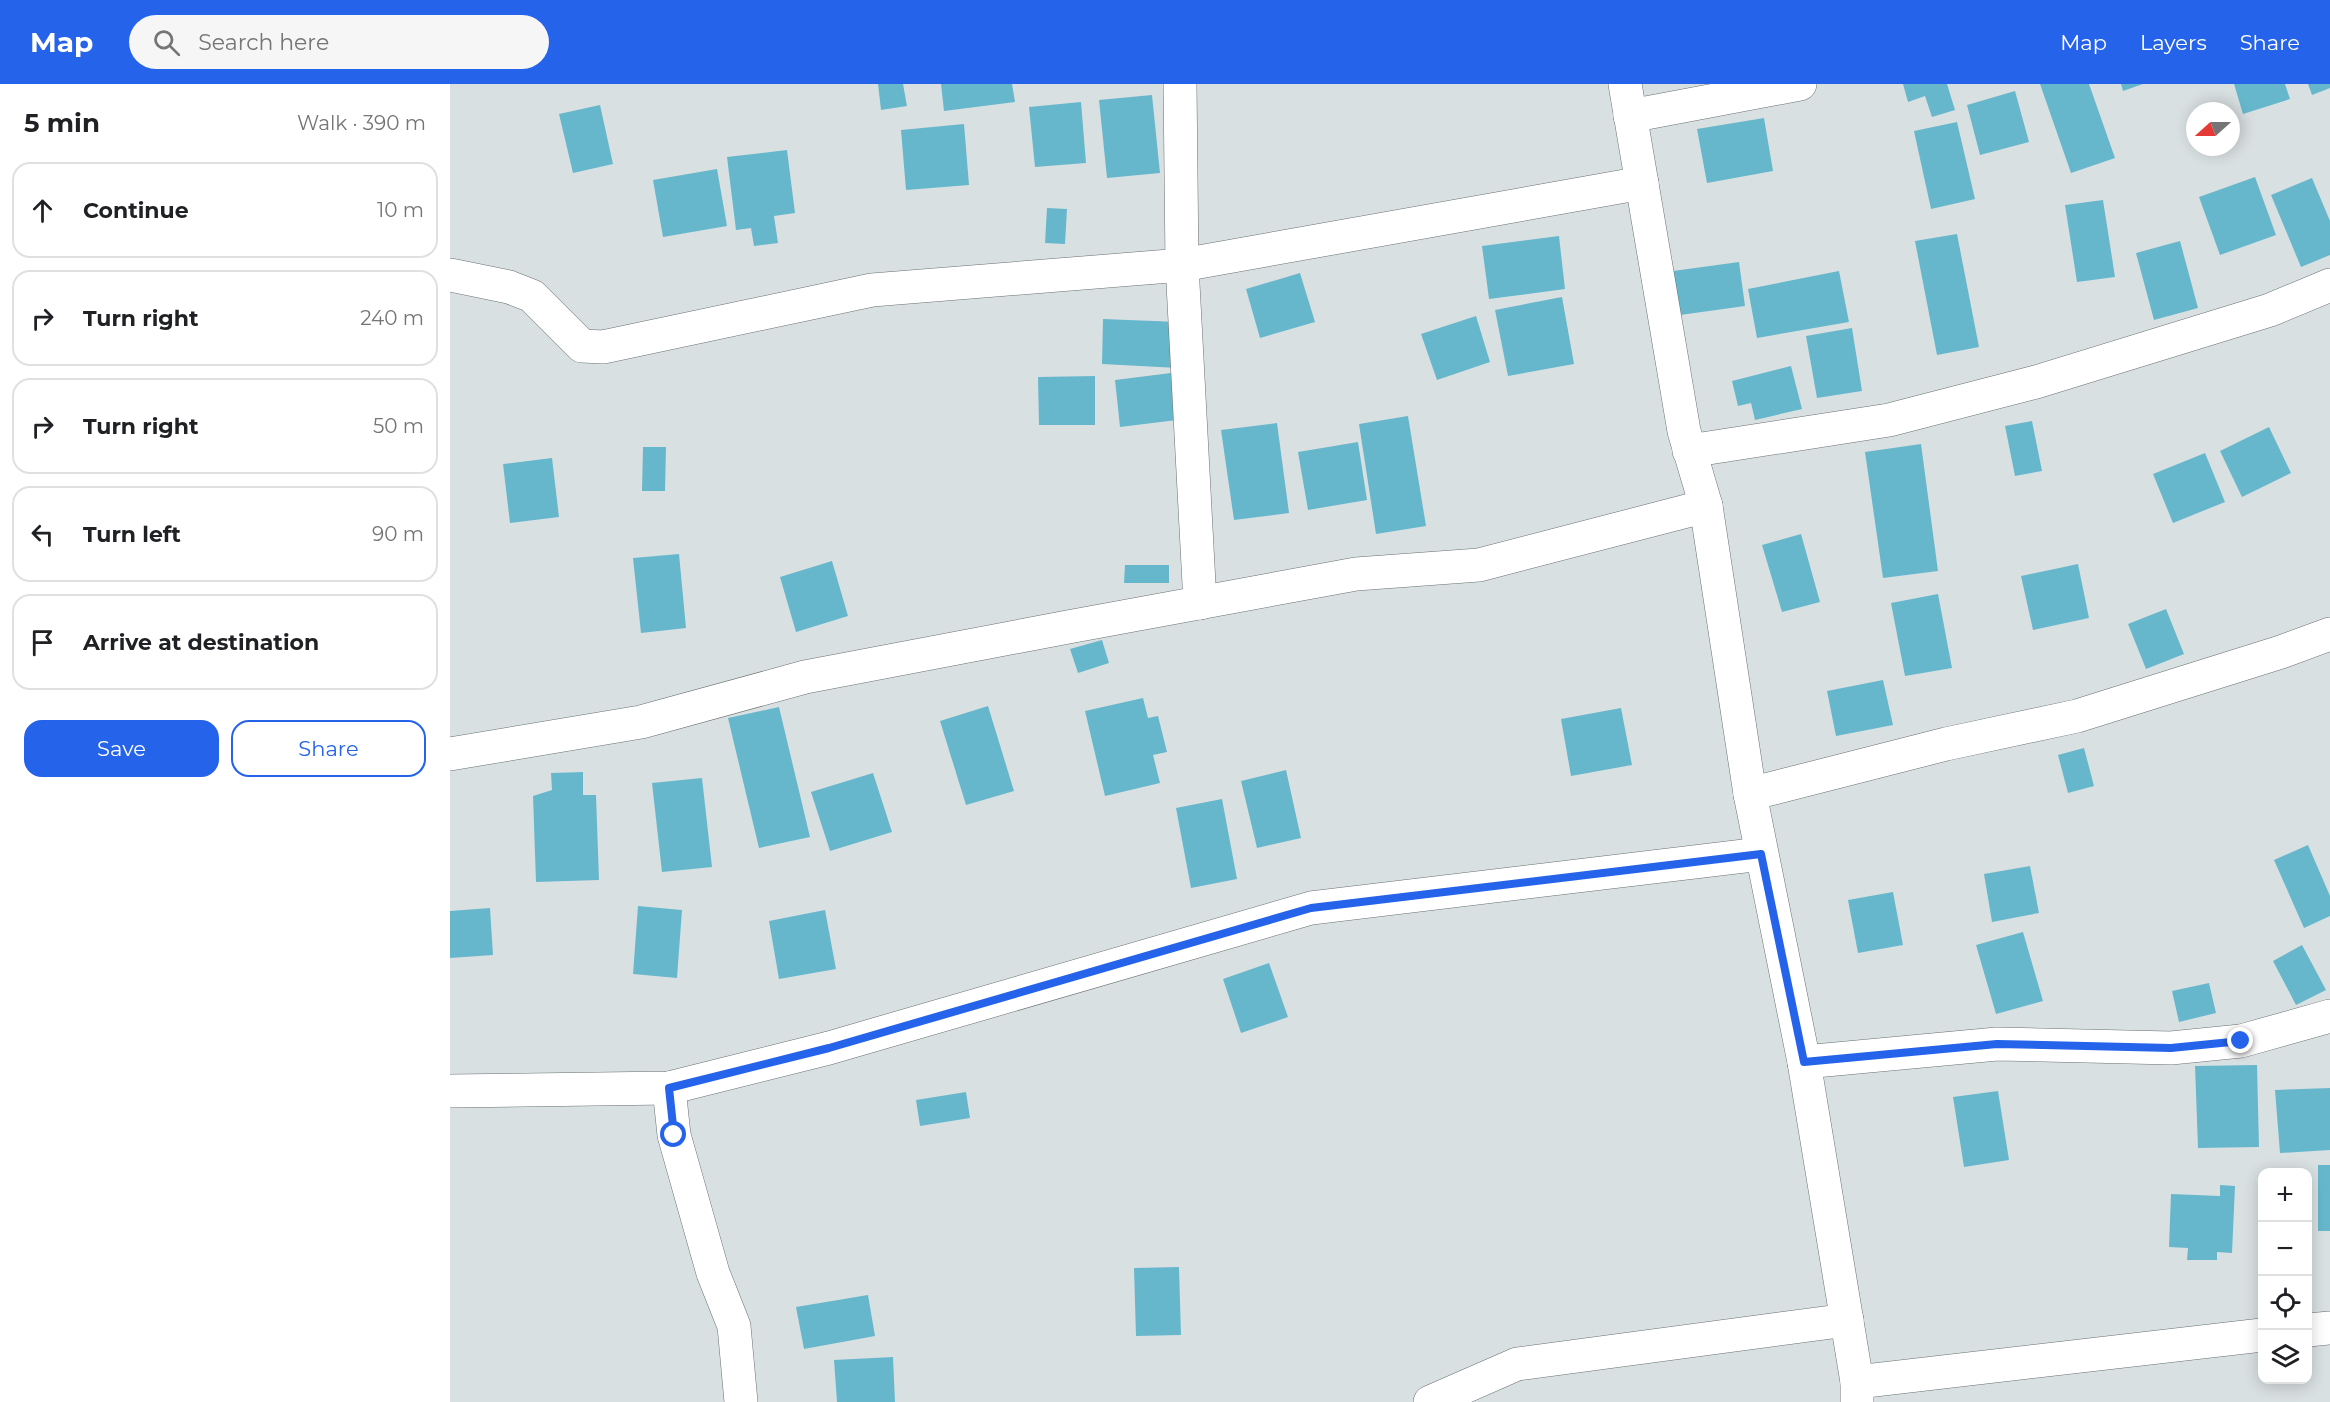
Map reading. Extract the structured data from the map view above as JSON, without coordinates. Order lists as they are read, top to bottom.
{
  "north": "left",
  "page": {
    "header": "Map",
    "search": "Search here",
    "nav": ["Map", "Layers", "Share"],
    "heading": ["5 min", "Walk · 390 m"],
    "list": [
      ["Continue", "10 m"],
      ["Turn right", "240 m"],
      ["Turn right", "50 m"],
      ["Turn left", "90 m"],
      "Arrive at destination"
    ],
    "buttons": ["Save", "Share"],
    "map_buttons": ["+", "−"]
  }
}
